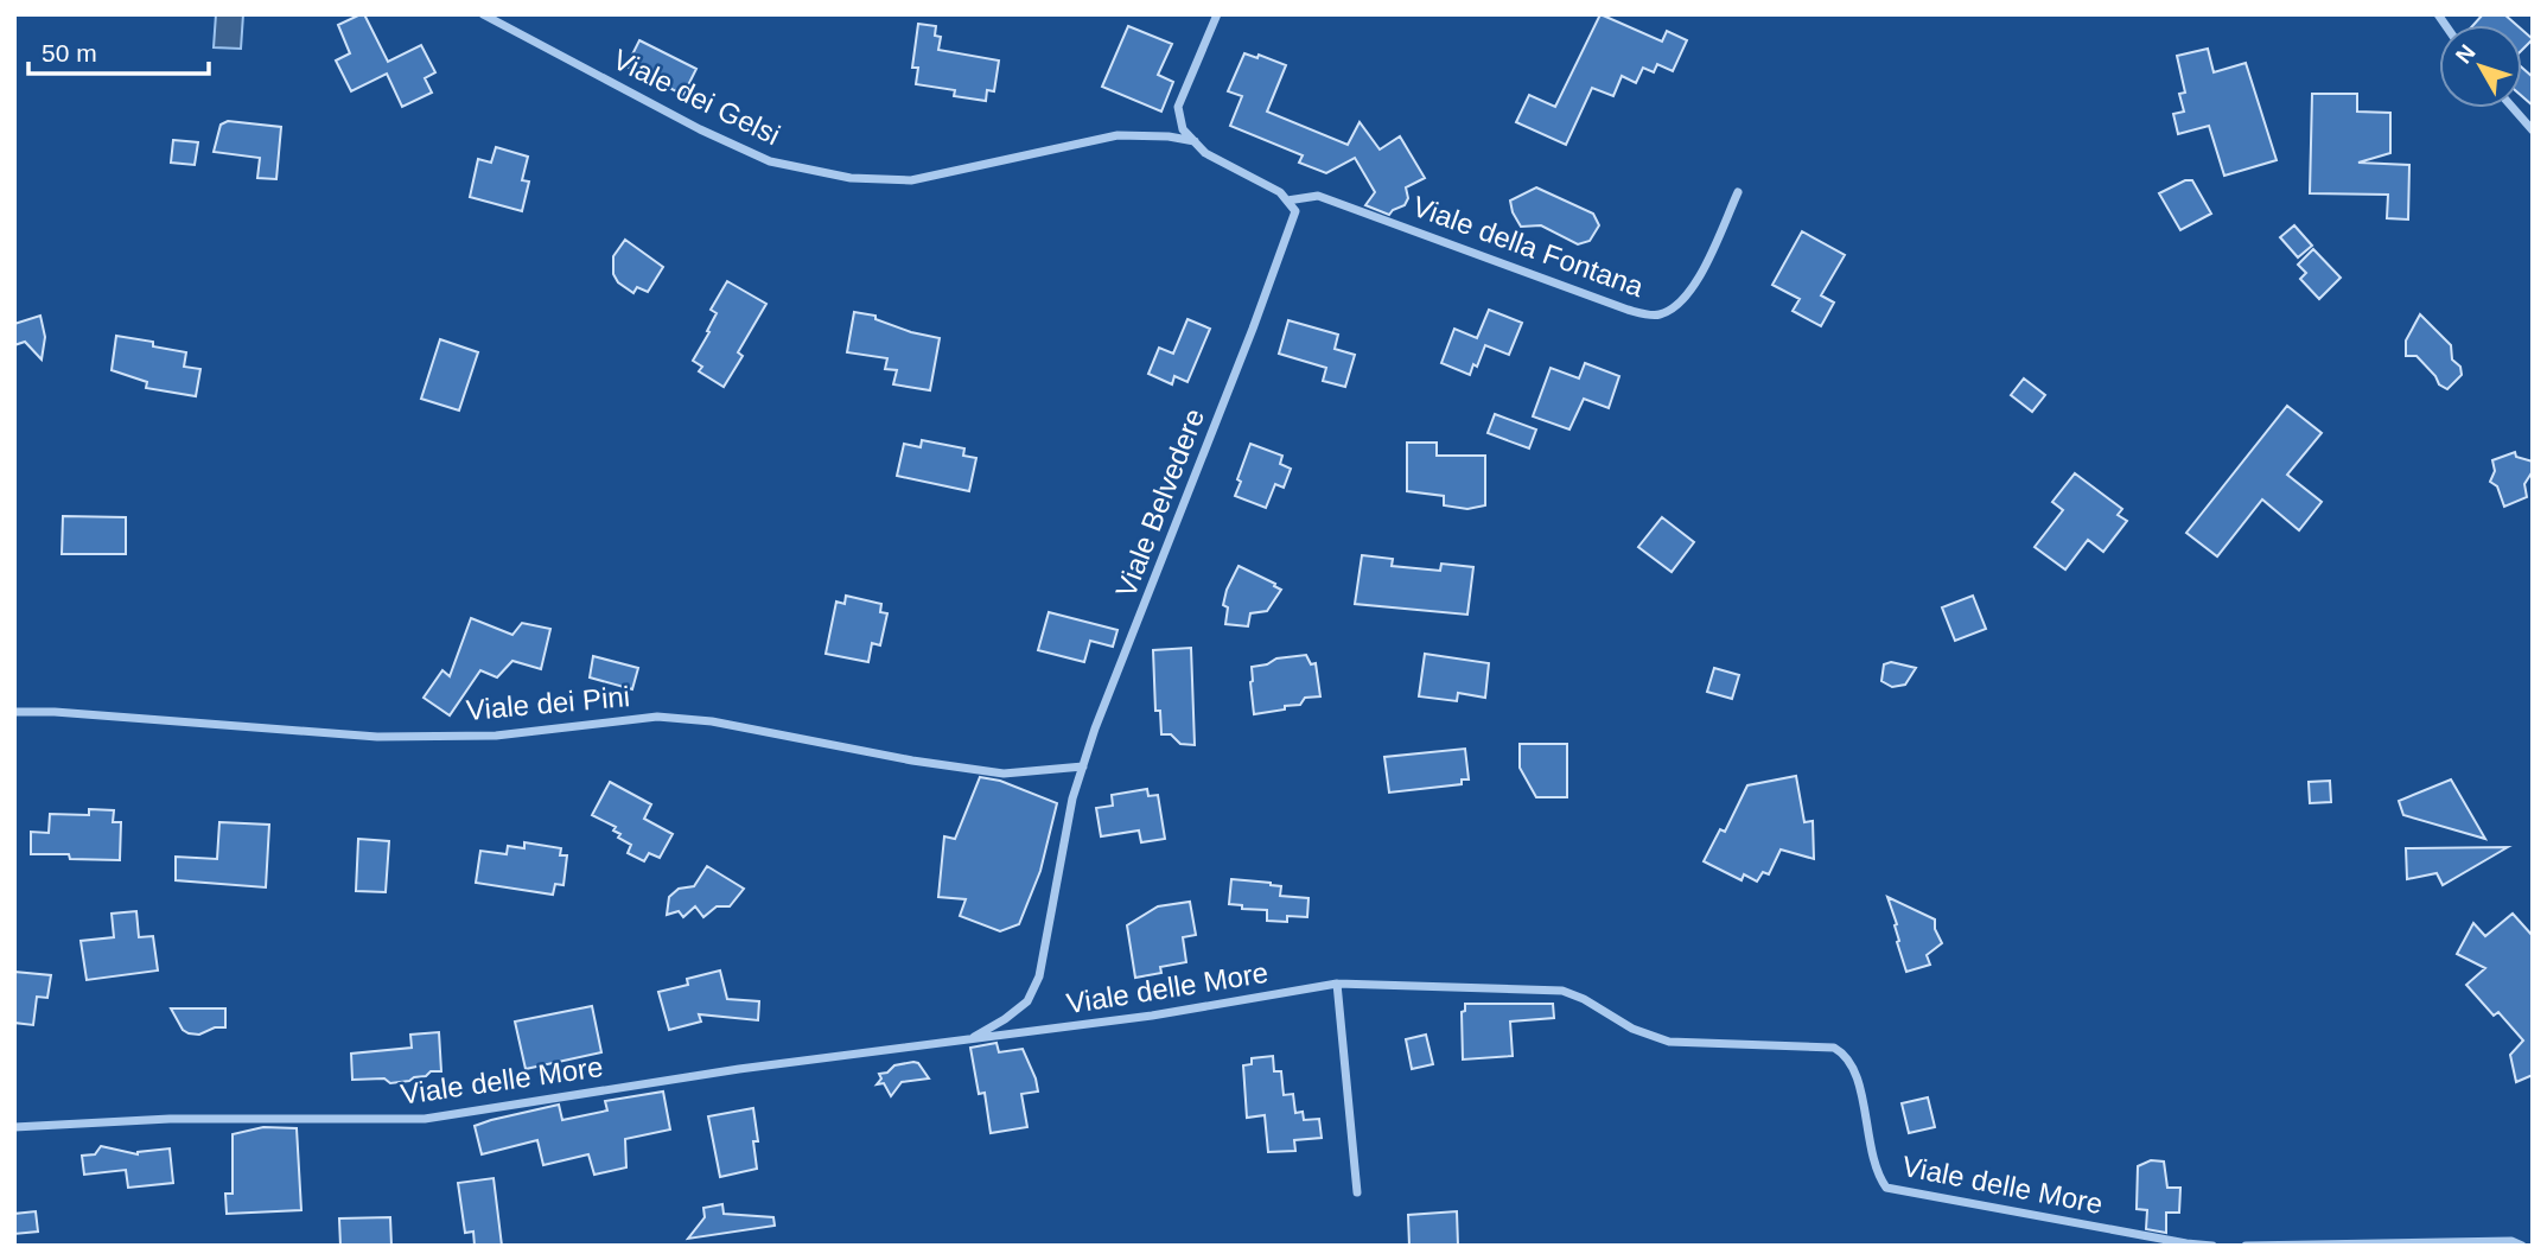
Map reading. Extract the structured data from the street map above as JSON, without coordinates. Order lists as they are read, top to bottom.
{
  "streets": {
    "street": [
      "Viale dei Gelsi",
      "Viale della Fontana",
      "Viale Belvedere",
      "Viale dei Pini",
      "Viale delle More"
    ]
  },
  "crossings": [
    ["Viale della Fontana", "Viale Belvedere"],
    ["Viale Belvedere", "Viale dei Pini"],
    ["Viale Belvedere", "Viale delle More"]
  ],
  "scale_bar": "50 m",
  "north": "top left"
}
